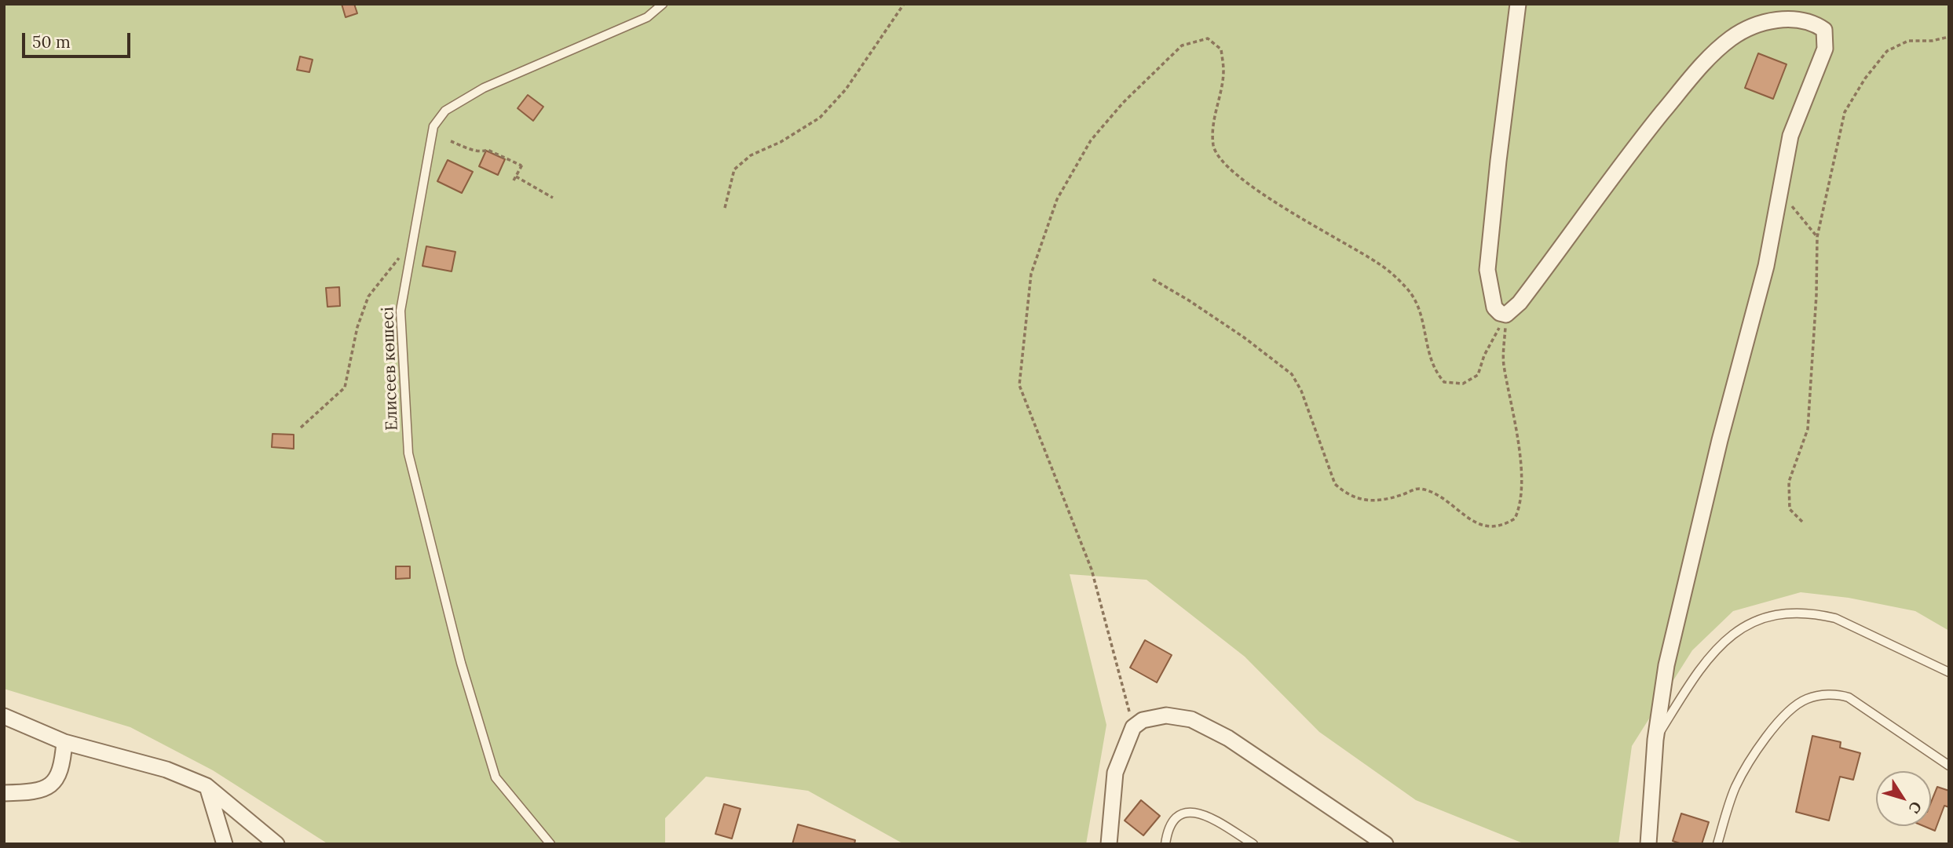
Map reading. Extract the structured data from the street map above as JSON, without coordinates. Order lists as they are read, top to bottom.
{
  "streets": {
    "lane": ["Елисеев көшесі"]
  },
  "scale_bar": "50 m",
  "north": "bottom right"
}
